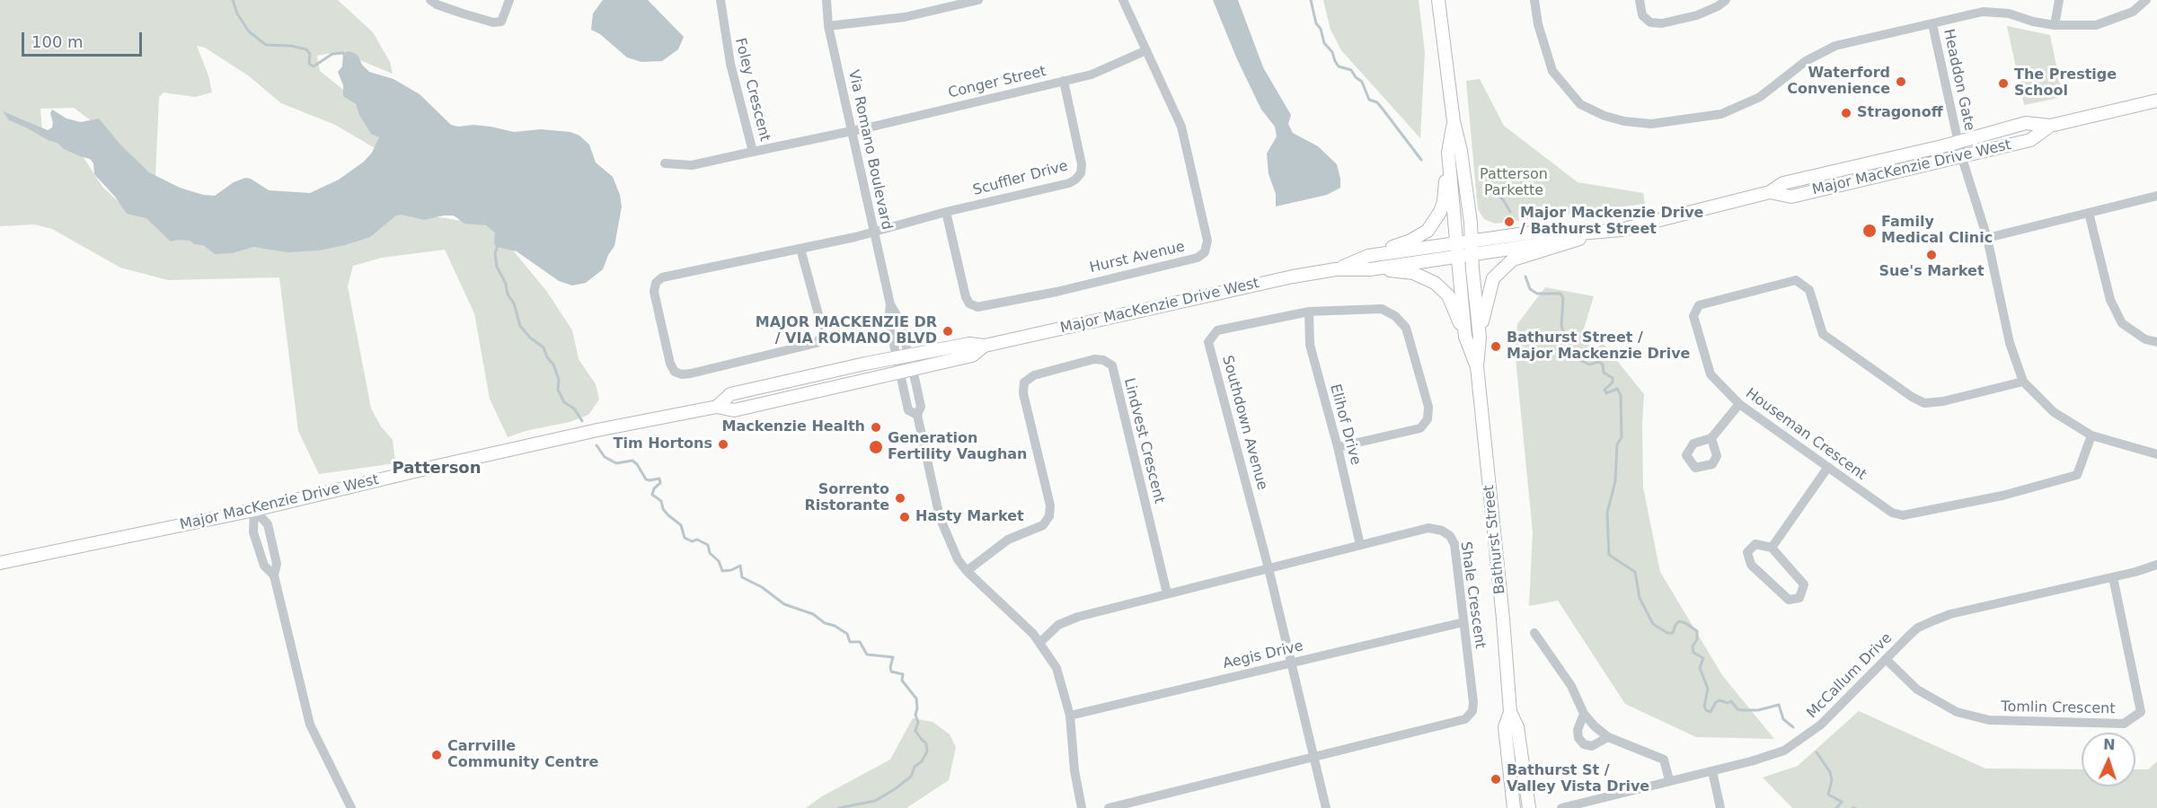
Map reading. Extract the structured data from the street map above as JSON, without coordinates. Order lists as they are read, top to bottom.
{
  "streets": {
    "main road": ["Major MacKenzie Drive West", "Bathurst Street"],
    "street": [
      "Headdon Gate",
      "Conger Street",
      "Foley Crescent",
      "Via Romano Boulevard",
      "Scuffler Drive",
      "Hurst Avenue",
      "Southdown Avenue",
      "Elihof Drive",
      "Houseman Crescent",
      "Lindvest Crescent",
      "Shale Crescent",
      "Aegis Drive",
      "McCallum Drive",
      "Tomlin Crescent"
    ]
  },
  "crossings": [
    ["Headdon Gate", "Major MacKenzie Drive West"],
    ["Headdon Gate", "Houseman Crescent"],
    ["Conger Street", "Foley Crescent"],
    ["Conger Street", "Via Romano Boulevard"],
    ["Conger Street", "Scuffler Drive"],
    ["Conger Street", "Hurst Avenue"],
    ["Foley Crescent", "Via Romano Boulevard"],
    ["Via Romano Boulevard", "Major MacKenzie Drive West"],
    ["Via Romano Boulevard", "Scuffler Drive"],
    ["Via Romano Boulevard", "Lindvest Crescent"],
    ["Major MacKenzie Drive West", "Bathurst Street"],
    ["Scuffler Drive", "Hurst Avenue"],
    ["Southdown Avenue", "Elihof Drive"],
    ["Southdown Avenue", "Shale Crescent"],
    ["Southdown Avenue", "Aegis Drive"],
    ["Elihof Drive", "Shale Crescent"],
    ["Lindvest Crescent", "Shale Crescent"],
    ["Shale Crescent", "Aegis Drive"],
    ["McCallum Drive", "Tomlin Crescent"]
  ],
  "districts": ["Patterson"],
  "parks": ["Patterson Parkette"],
  "places": [
    "Waterford Convenience",
    "The Prestige School",
    "Stragonoff",
    "Major Mackenzie Drive / Bathurst Street",
    "Family Medical Clinic",
    "Sue's Market",
    "MAJOR MACKENZIE DR / VIA ROMANO BLVD",
    "Bathurst Street / Major Mackenzie Drive",
    "Mackenzie Health",
    "Tim Hortons",
    "Generation Fertility Vaughan",
    "Sorrento Ristorante",
    "Hasty Market",
    "Carrville Community Centre",
    "Bathurst St / Valley Vista Drive"
  ],
  "scale_bar": "100 m",
  "north": "top"
}
